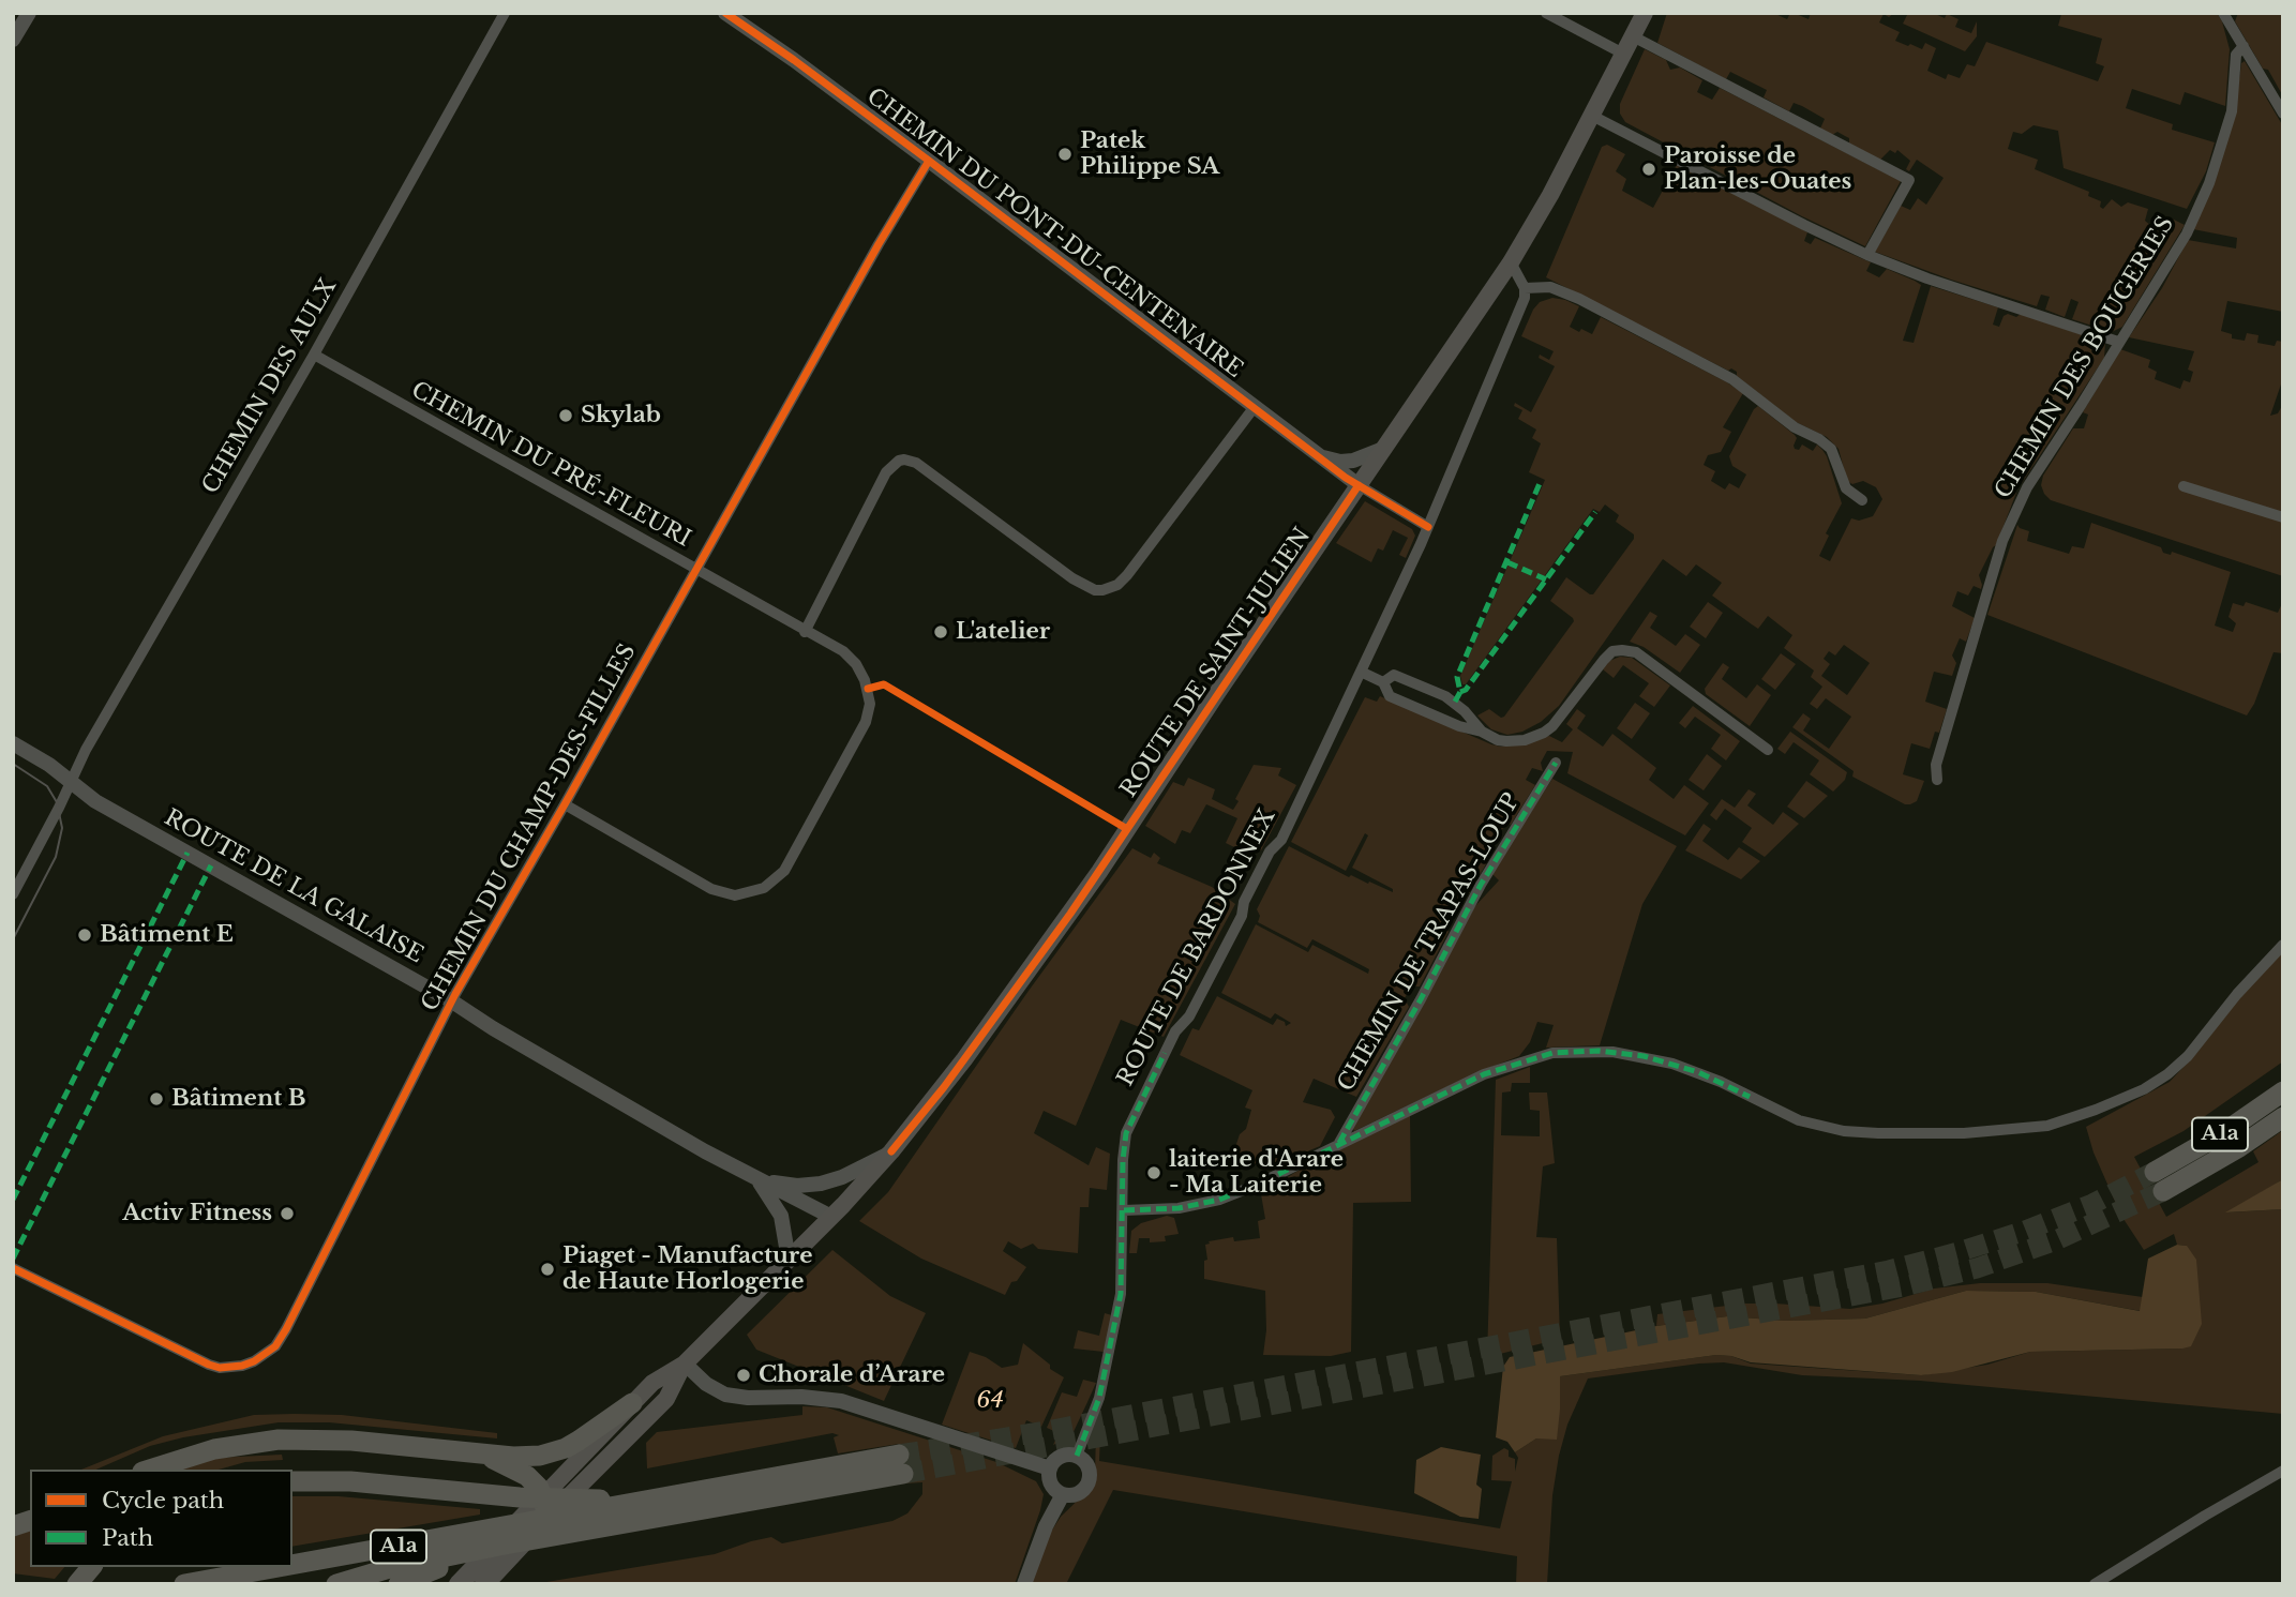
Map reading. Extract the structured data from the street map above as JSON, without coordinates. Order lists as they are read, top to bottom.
{
  "streets": {
    "highway": ["A1a"],
    "main road": ["ROUTE DE SAINT-JULIEN"],
    "street": [
      "CHEMIN DU PONT-DU-CENTENAIRE",
      "CHEMIN DES BOUGERIES",
      "CHEMIN DES AULX",
      "CHEMIN DU PRÉ-FLEURI",
      "CHEMIN DU CHAMP-DES-FILLES",
      "ROUTE DE LA GALAISE",
      "CHEMIN DE TRAPAS-LOUP",
      "ROUTE DE BARDONNEX"
    ]
  },
  "crossings": [
    ["CHEMIN DU PONT-DU-CENTENAIRE", "ROUTE DE SAINT-JULIEN"],
    ["CHEMIN DU PONT-DU-CENTENAIRE", "CHEMIN DU CHAMP-DES-FILLES"],
    ["CHEMIN DES AULX", "CHEMIN DU PRÉ-FLEURI"],
    ["CHEMIN DES AULX", "ROUTE DE LA GALAISE"],
    ["CHEMIN DU PRÉ-FLEURI", "CHEMIN DU CHAMP-DES-FILLES"],
    ["ROUTE DE SAINT-JULIEN", "ROUTE DE LA GALAISE"],
    ["CHEMIN DU CHAMP-DES-FILLES", "ROUTE DE LA GALAISE"]
  ],
  "parks": ["64"],
  "places": [
    "Patek Philippe SA",
    "Paroisse de Plan-les-Ouates",
    "Skylab",
    "L'atelier",
    "Bâtiment E",
    "Bâtiment B",
    "laiterie d'Arare - Ma Laiterie",
    "Activ Fitness",
    "Piaget - Manufacture de Haute Horlogerie",
    "Chorale d’Arare"
  ],
  "legend": ["Cycle path", "Path"]
}
